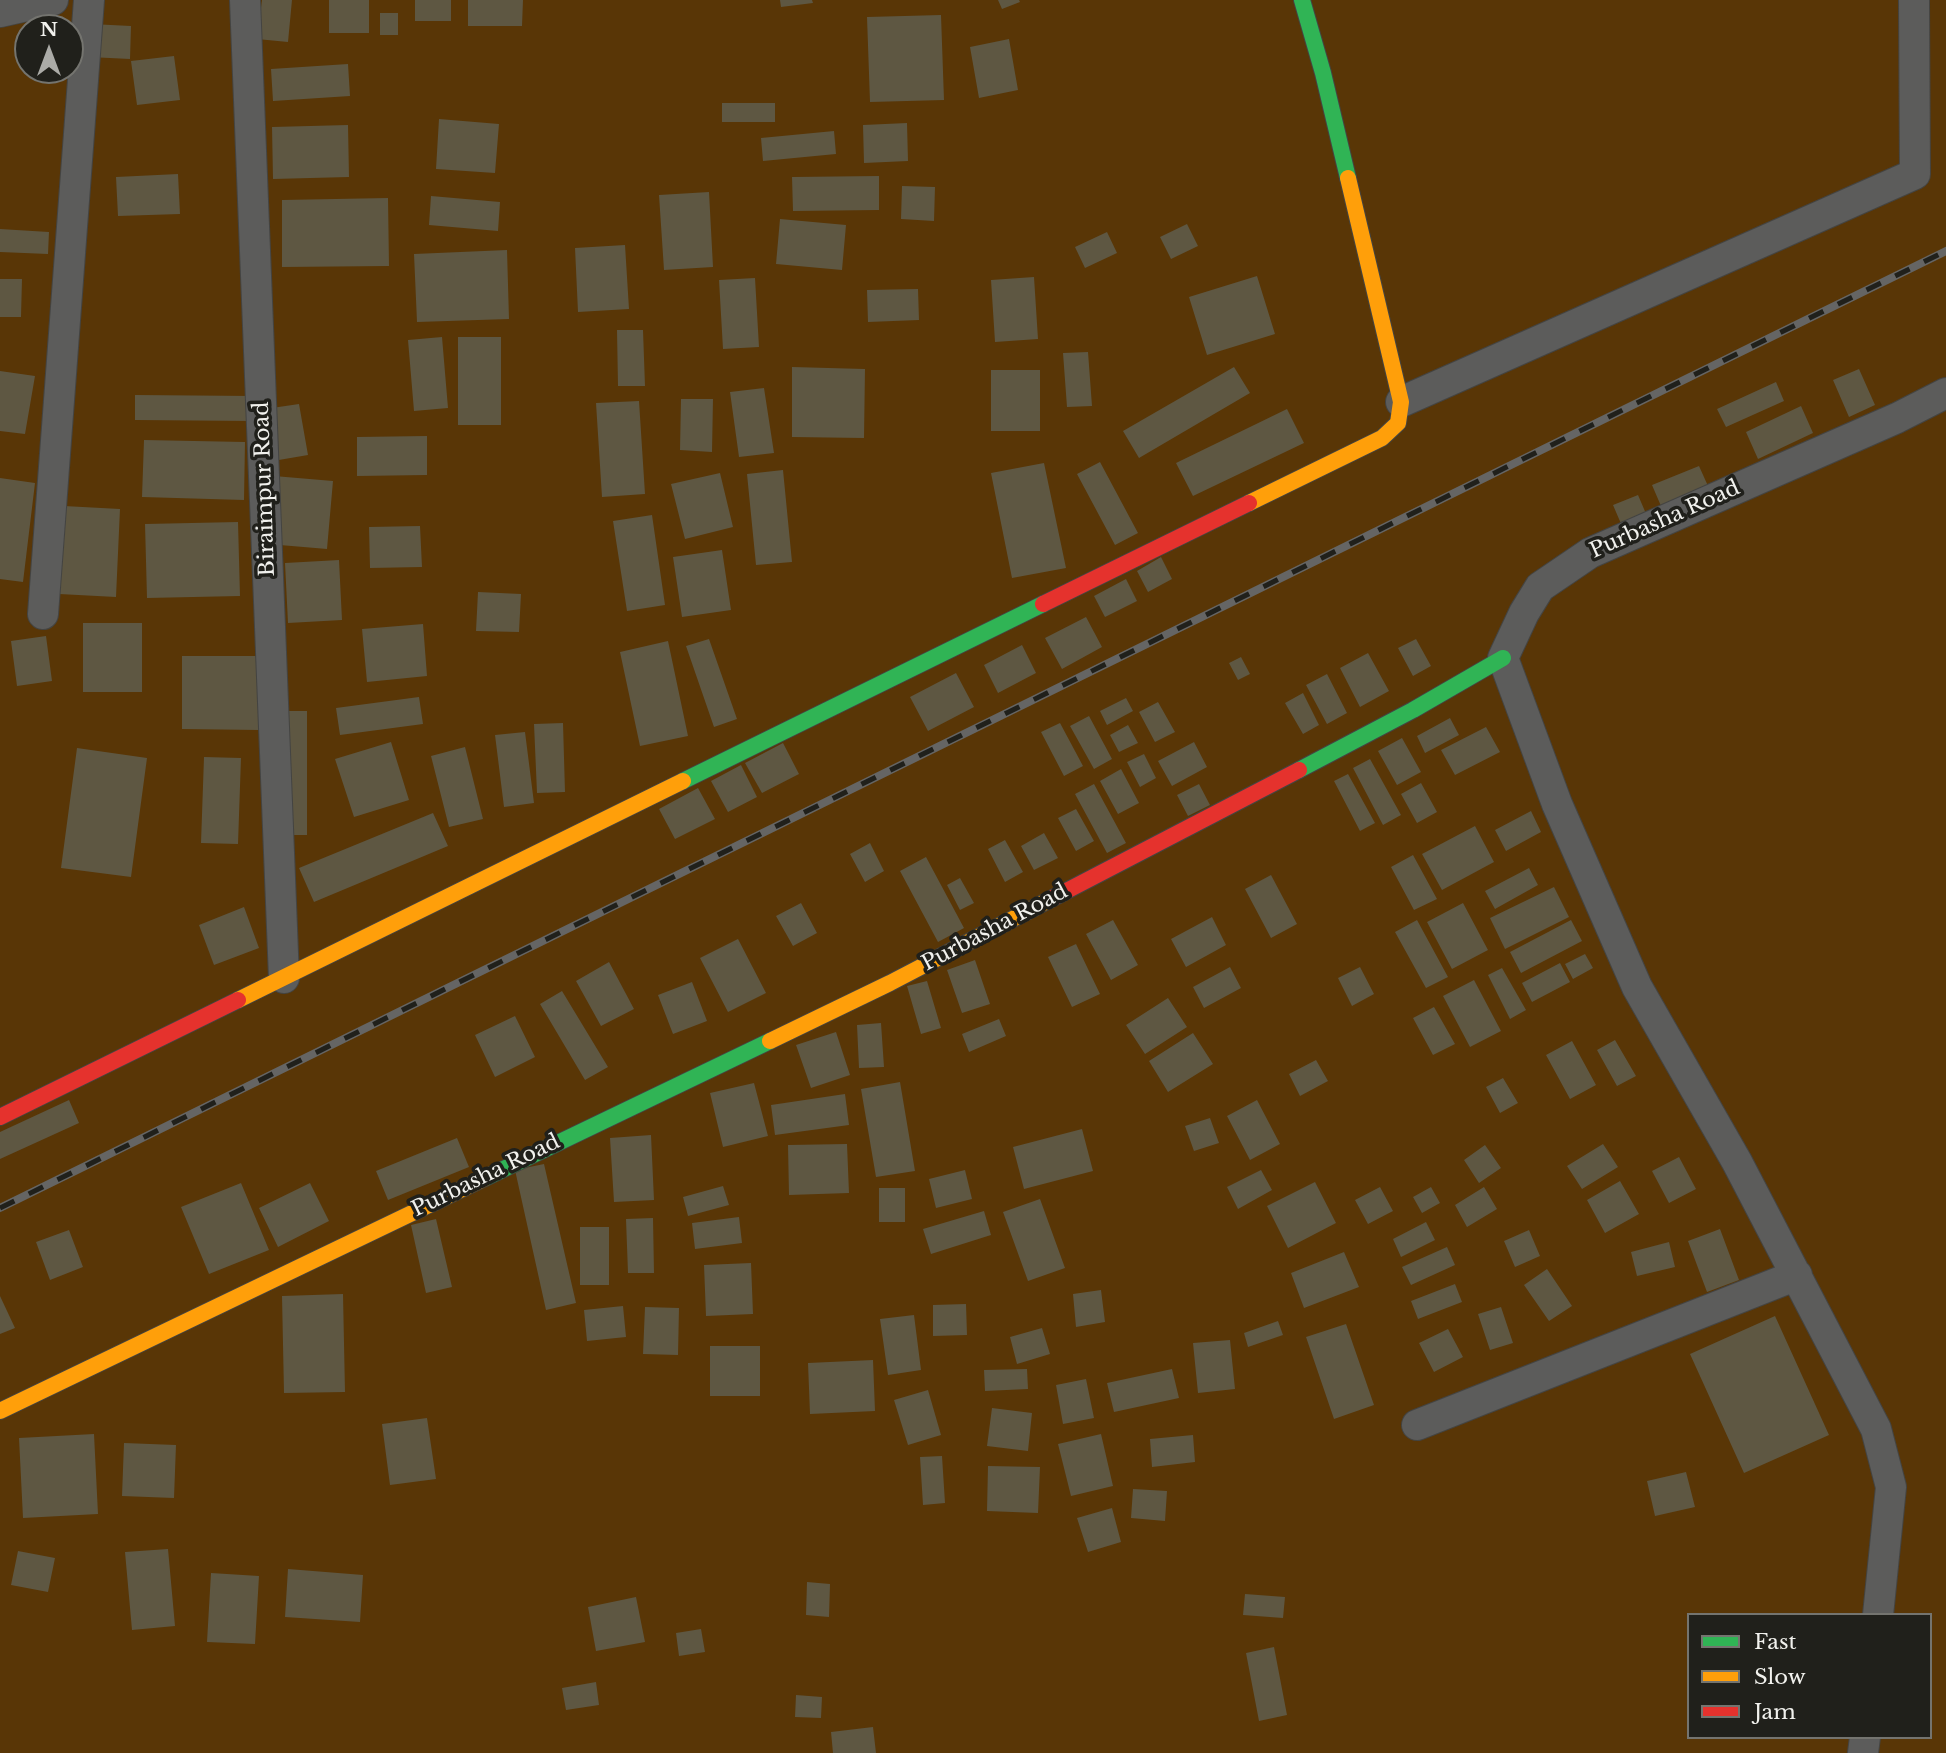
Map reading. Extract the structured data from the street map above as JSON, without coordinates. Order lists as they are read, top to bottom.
{
  "streets": {
    "street": ["Biraimpur Road", "Purbasha Road"]
  },
  "legend": ["Fast", "Slow", "Jam"],
  "north": "top"
}
